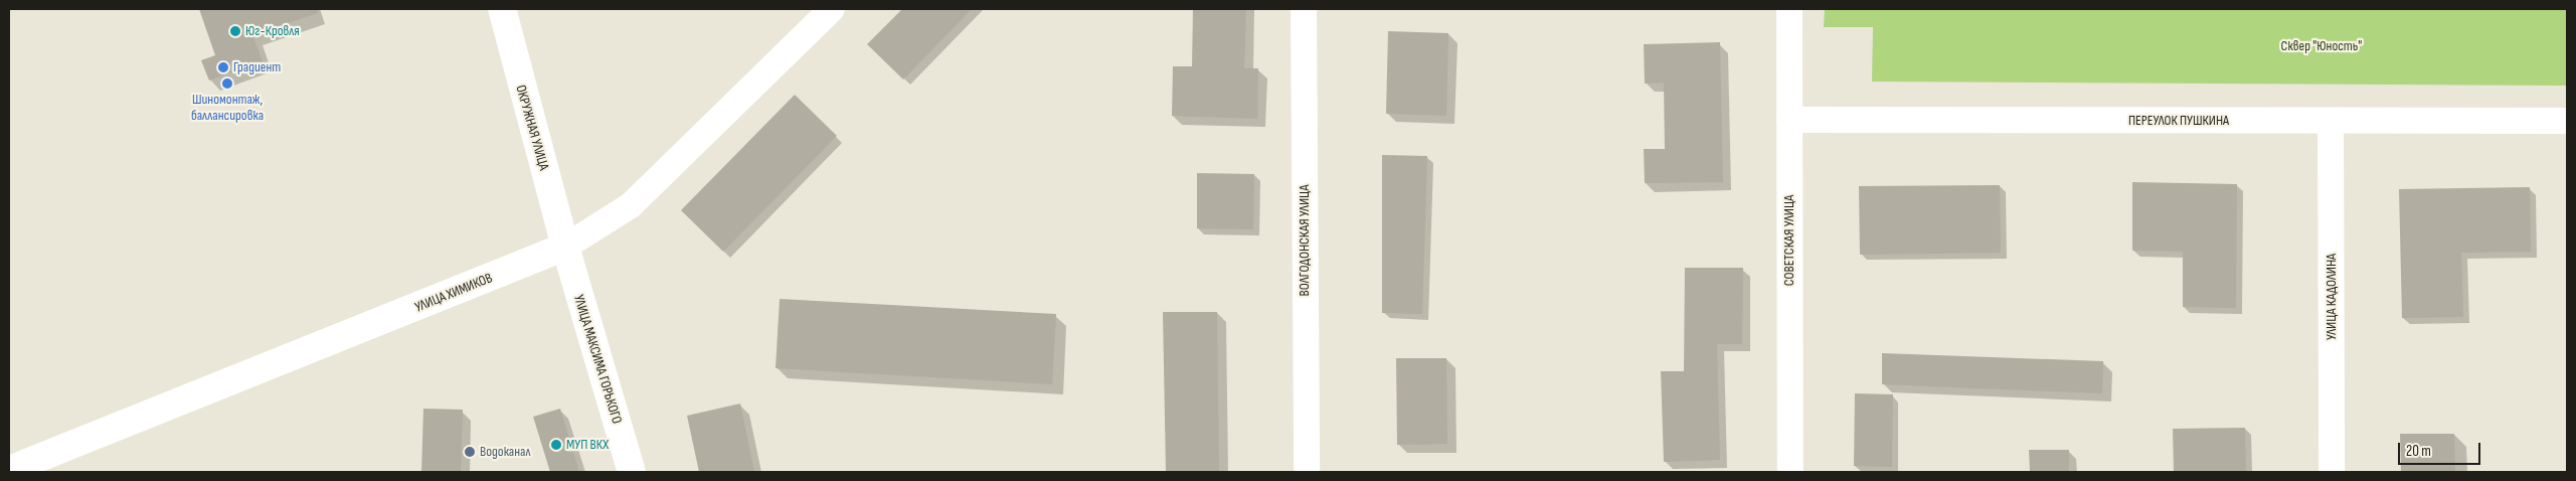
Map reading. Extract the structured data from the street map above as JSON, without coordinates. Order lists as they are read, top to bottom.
{
  "streets": {
    "main road": ["ОКРУЖНАЯ УЛИЦА", "УЛИЦА ХИМИКОВ", "УЛИЦА МАКСИМА ГОРЬКОГО"],
    "street": [
      "ПЕРЕУЛОК ПУШКИНА",
      "ВОЛГОДОНСКАЯ УЛИЦА",
      "СОВЕТСКАЯ УЛИЦА",
      "УЛИЦА КАДОЛИНА"
    ]
  },
  "crossings": [
    ["ПЕРЕУЛОК ПУШКИНА", "СОВЕТСКАЯ УЛИЦА"],
    ["ПЕРЕУЛОК ПУШКИНА", "УЛИЦА КАДОЛИНА"],
    ["ОКРУЖНАЯ УЛИЦА", "УЛИЦА ХИМИКОВ"],
    ["ОКРУЖНАЯ УЛИЦА", "УЛИЦА МАКСИМА ГОРЬКОГО"],
    ["УЛИЦА ХИМИКОВ", "УЛИЦА МАКСИМА ГОРЬКОГО"]
  ],
  "parks": ["Сквер \"Юность\""],
  "places": [
    "Юг-Кровля",
    "Градиент",
    "Шиномонтаж, баллансировка",
    "МУП ВКХ",
    "Водоканал"
  ],
  "scale_bar": "20 m"
}
